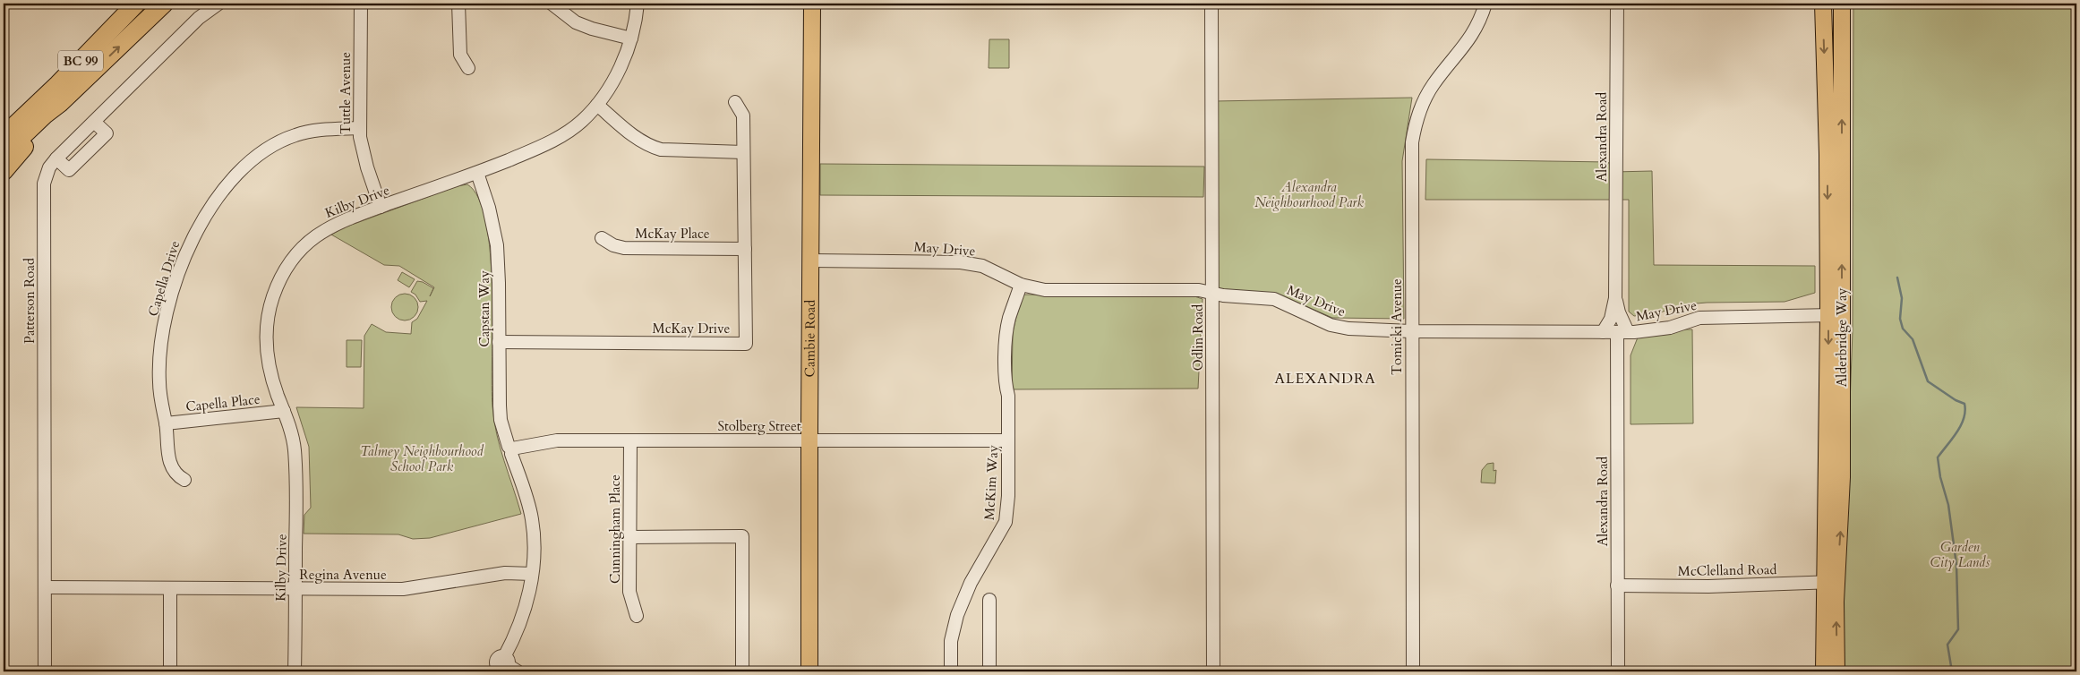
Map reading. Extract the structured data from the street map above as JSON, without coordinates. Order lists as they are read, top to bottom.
{
  "streets": {
    "highway": ["BC 99"],
    "main road": ["Cambie Road", "Alderbridge Way"],
    "street": [
      "Tuttle Avenue",
      "Alexandra Road",
      "Kilby Drive",
      "McKay Place",
      "May Drive",
      "Capella Drive",
      "Patterson Road",
      "Capstan Way",
      "Tomicki Avenue",
      "McKay Drive",
      "Odlin Road",
      "Capella Place",
      "Stolberg Street",
      "McKim Way",
      "Cunningham Place",
      "McClelland Road",
      "Regina Avenue"
    ]
  },
  "crossings": [
    ["Tuttle Avenue", "Kilby Drive"],
    ["Tuttle Avenue", "Capella Drive"],
    ["Alexandra Road", "May Drive"],
    ["Alexandra Road", "McClelland Road"],
    ["Kilby Drive", "Capstan Way"],
    ["Kilby Drive", "Capella Place"],
    ["Kilby Drive", "Regina Avenue"],
    ["McKay Place", "McKay Drive"],
    ["May Drive", "Tomicki Avenue"],
    ["May Drive", "Cambie Road"],
    ["May Drive", "Odlin Road"],
    ["May Drive", "Alderbridge Way"],
    ["May Drive", "McKim Way"],
    ["Capella Drive", "Capella Place"],
    ["Patterson Road", "Regina Avenue"],
    ["Capstan Way", "McKay Drive"],
    ["Capstan Way", "Stolberg Street"],
    ["Capstan Way", "Regina Avenue"],
    ["Cambie Road", "Stolberg Street"],
    ["Alderbridge Way", "McClelland Road"],
    ["Stolberg Street", "McKim Way"],
    ["Stolberg Street", "Cunningham Place"]
  ],
  "districts": ["ALEXANDRA"],
  "parks": ["Alexandra Neighbourhood Park", "Talmey Neighbourhood School Park", "Garden City Lands"]
}
